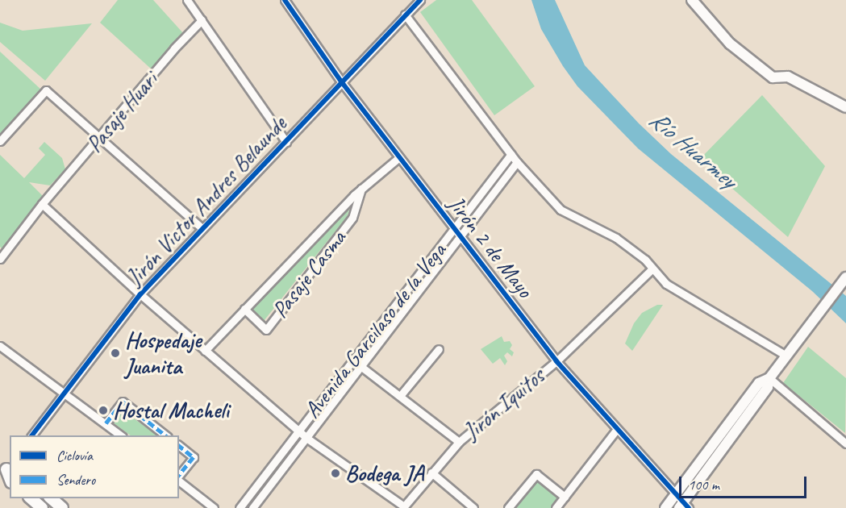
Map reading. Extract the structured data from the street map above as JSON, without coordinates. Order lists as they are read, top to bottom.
{
  "streets": {
    "street": [
      "Pasaje Huari",
      "Jirón Victor Andres Belaunde",
      "Jirón 2 de Mayo",
      "Pasaje Casma",
      "Avenida Garcilaso de la Vega",
      "Jirón Iquitos"
    ]
  },
  "crossings": [
    ["Jirón Victor Andres Belaunde", "Jirón 2 de Mayo"],
    ["Jirón 2 de Mayo", "Pasaje Casma"],
    ["Jirón 2 de Mayo", "Avenida Garcilaso de la Vega"],
    ["Jirón 2 de Mayo", "Jirón Iquitos"]
  ],
  "water": ["Río Huarmey"],
  "places": ["Hospedaje Juanita", "Hostal Macheli", "Bodega JA"],
  "legend": ["Ciclovía", "Sendero"],
  "scale_bar": "100 m"
}
